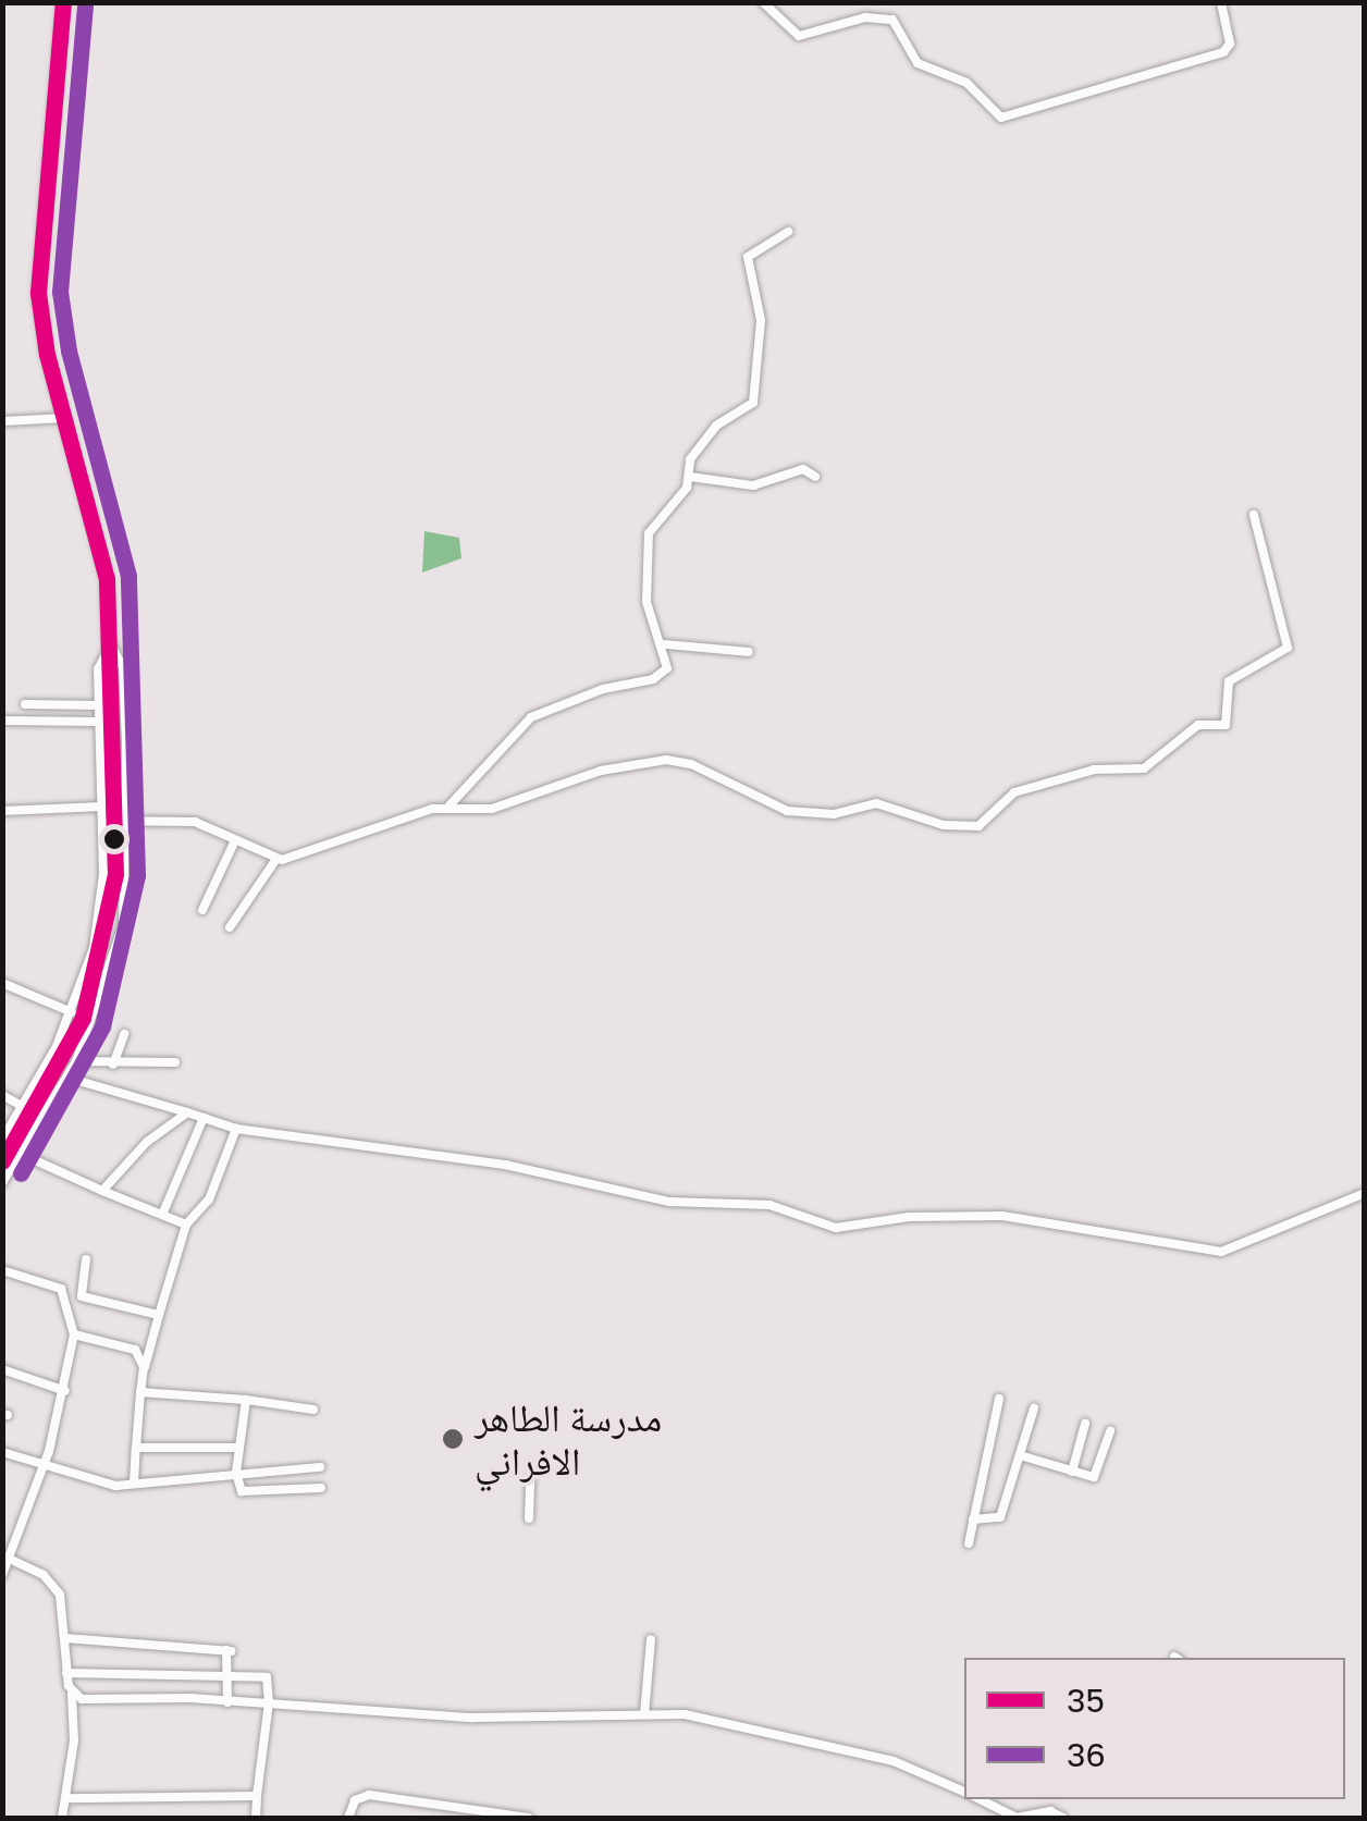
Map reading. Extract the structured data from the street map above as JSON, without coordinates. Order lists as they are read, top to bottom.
{
  "places": ["مدرسة الطاهر الافراني"],
  "lines": ["transit line 35", "transit line 36"],
  "legend": ["35", "36"]
}
